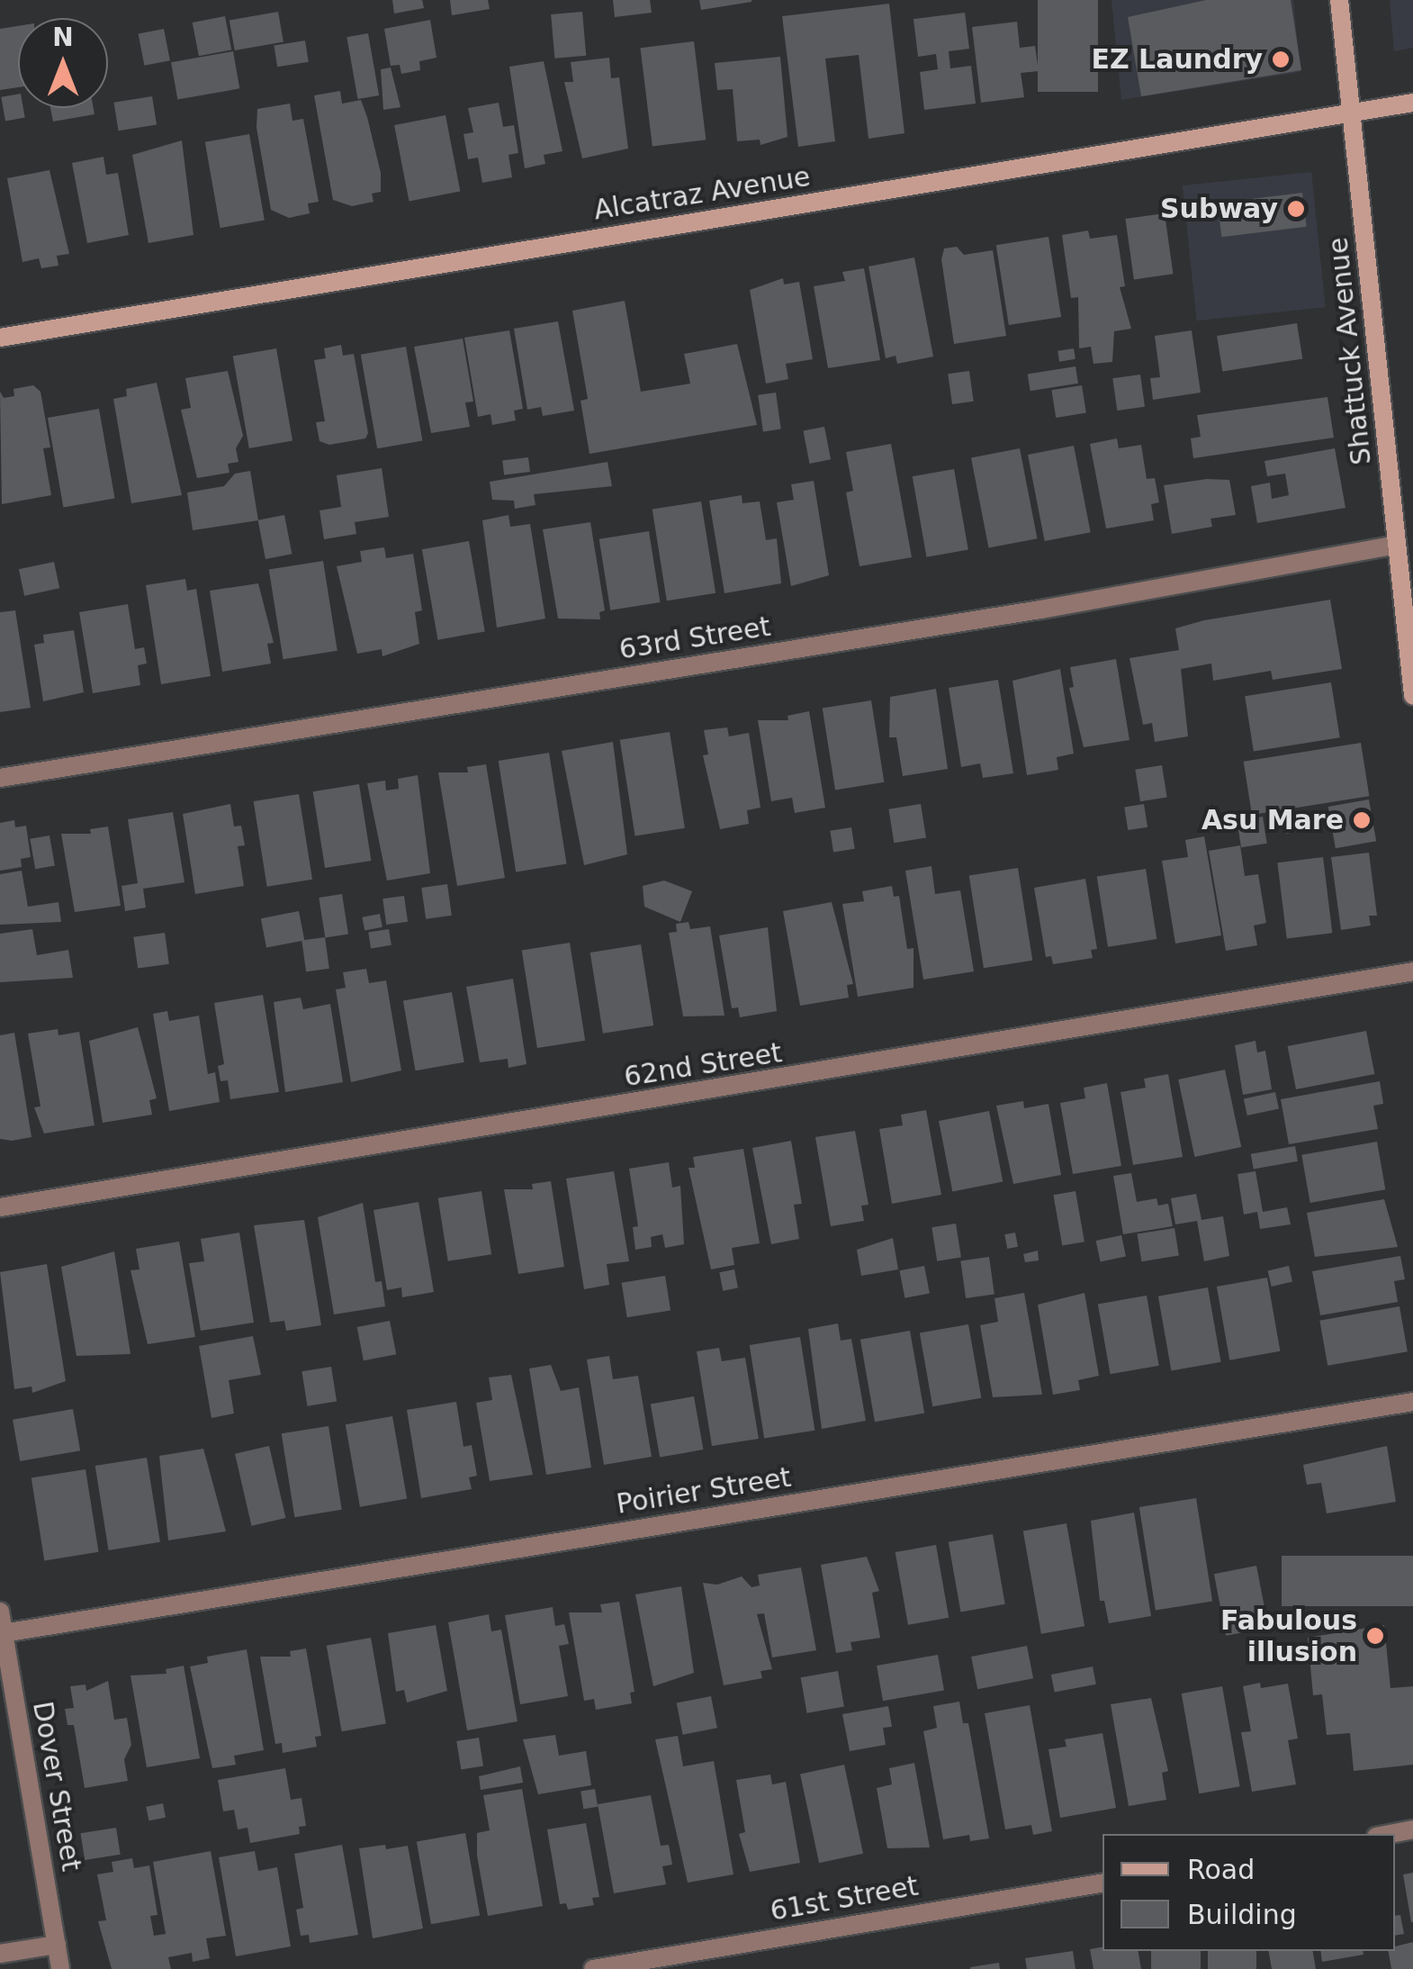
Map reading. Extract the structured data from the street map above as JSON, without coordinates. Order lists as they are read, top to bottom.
{
  "streets": {
    "street": [
      "Alcatraz Avenue",
      "Shattuck Avenue",
      "63rd Street",
      "62nd Street",
      "Poirier Street",
      "Dover Street",
      "61st Street"
    ]
  },
  "crossings": [
    ["Alcatraz Avenue", "Shattuck Avenue"],
    ["Shattuck Avenue", "63rd Street"],
    ["Poirier Street", "Dover Street"]
  ],
  "places": [
    "EZ Laundry",
    "Subway",
    "Asu Mare",
    "Fabulous illusion"
  ],
  "legend": ["Road", "Building"],
  "north": "top"
}
